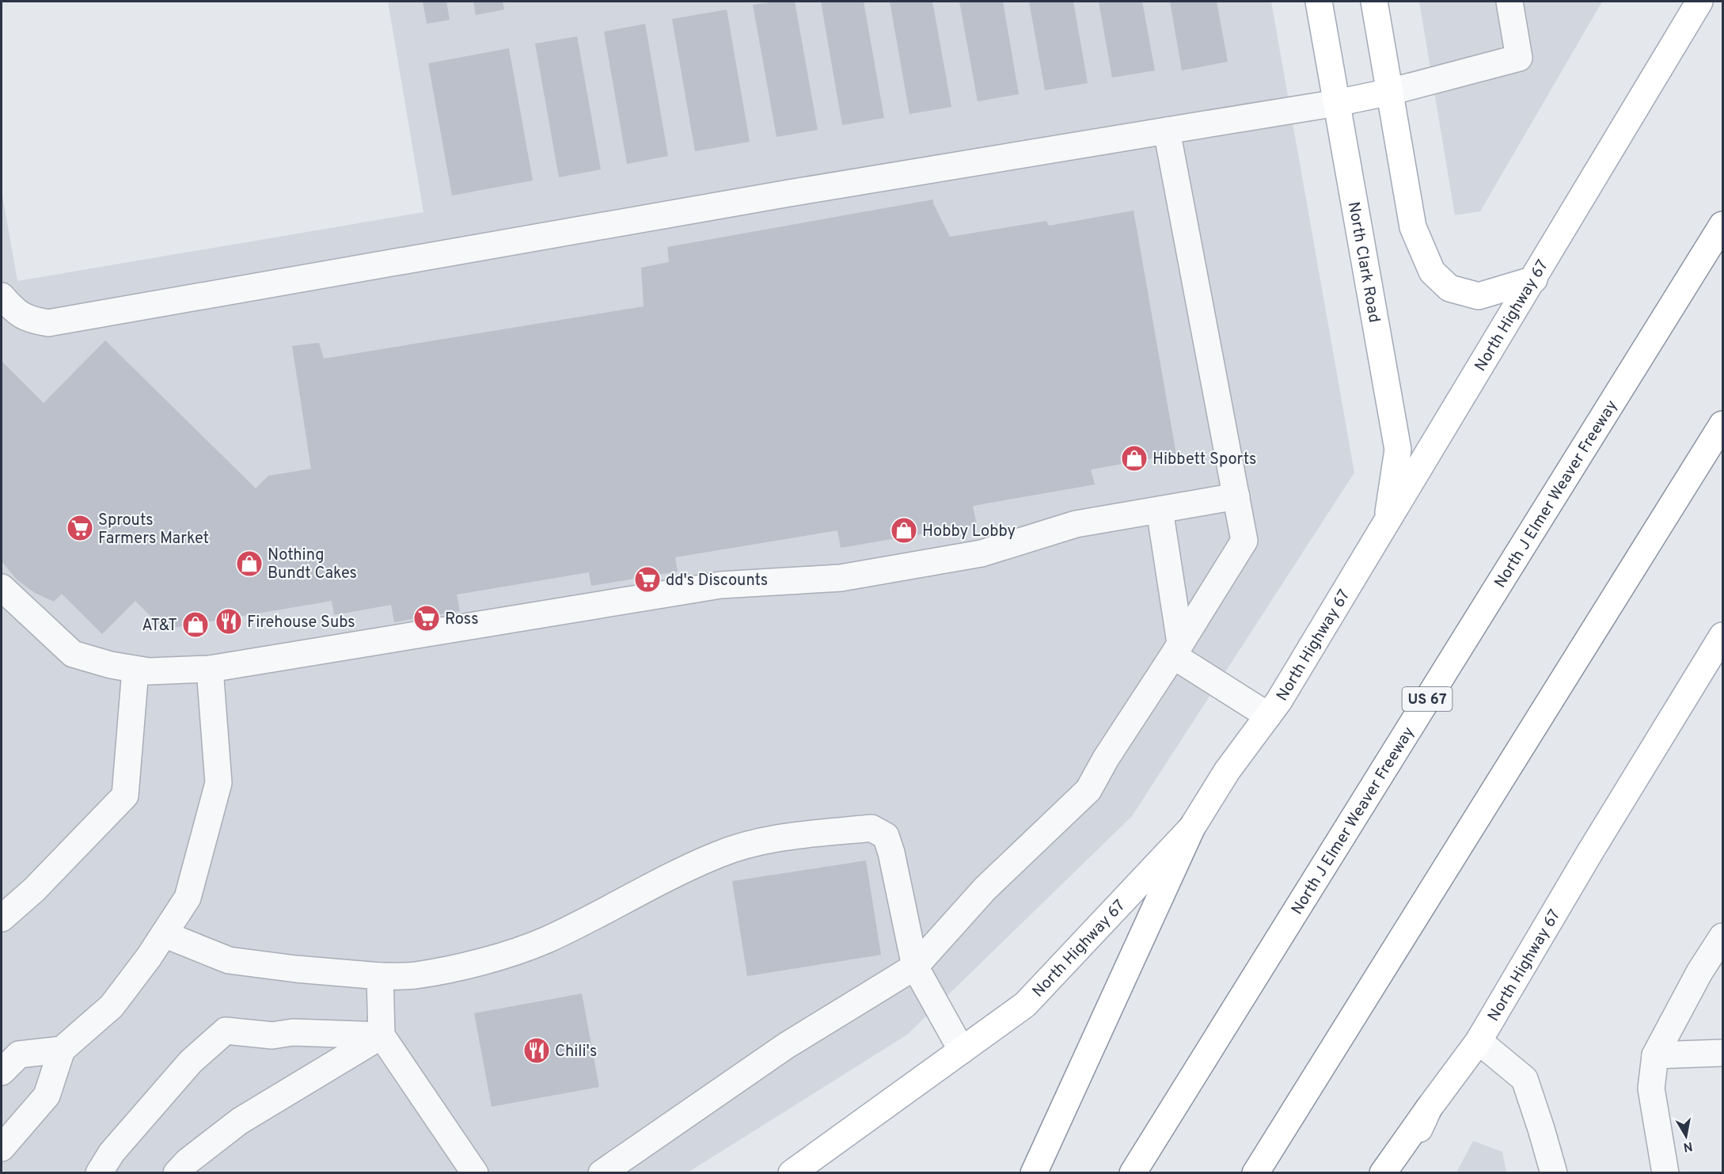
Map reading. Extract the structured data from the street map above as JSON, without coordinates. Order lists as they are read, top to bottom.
{
  "streets": {
    "main road": [
      "North Clark Road",
      "North Highway 67",
      "North J Elmer Weaver Freeway",
      "US 67"
    ]
  },
  "crossings": [
    ["North Clark Road", "North Highway 67"]
  ],
  "places": {
    "shop": [
      "Hibbett Sports",
      "Hobby Lobby",
      "Nothing Bundt Cakes",
      "AT&T"
    ],
    "supermarket": ["Sprouts Farmers Market", "dd's Discounts", "Ross"],
    "restaurant": ["Firehouse Subs", "Chili's"]
  },
  "north": "bottom"
}
